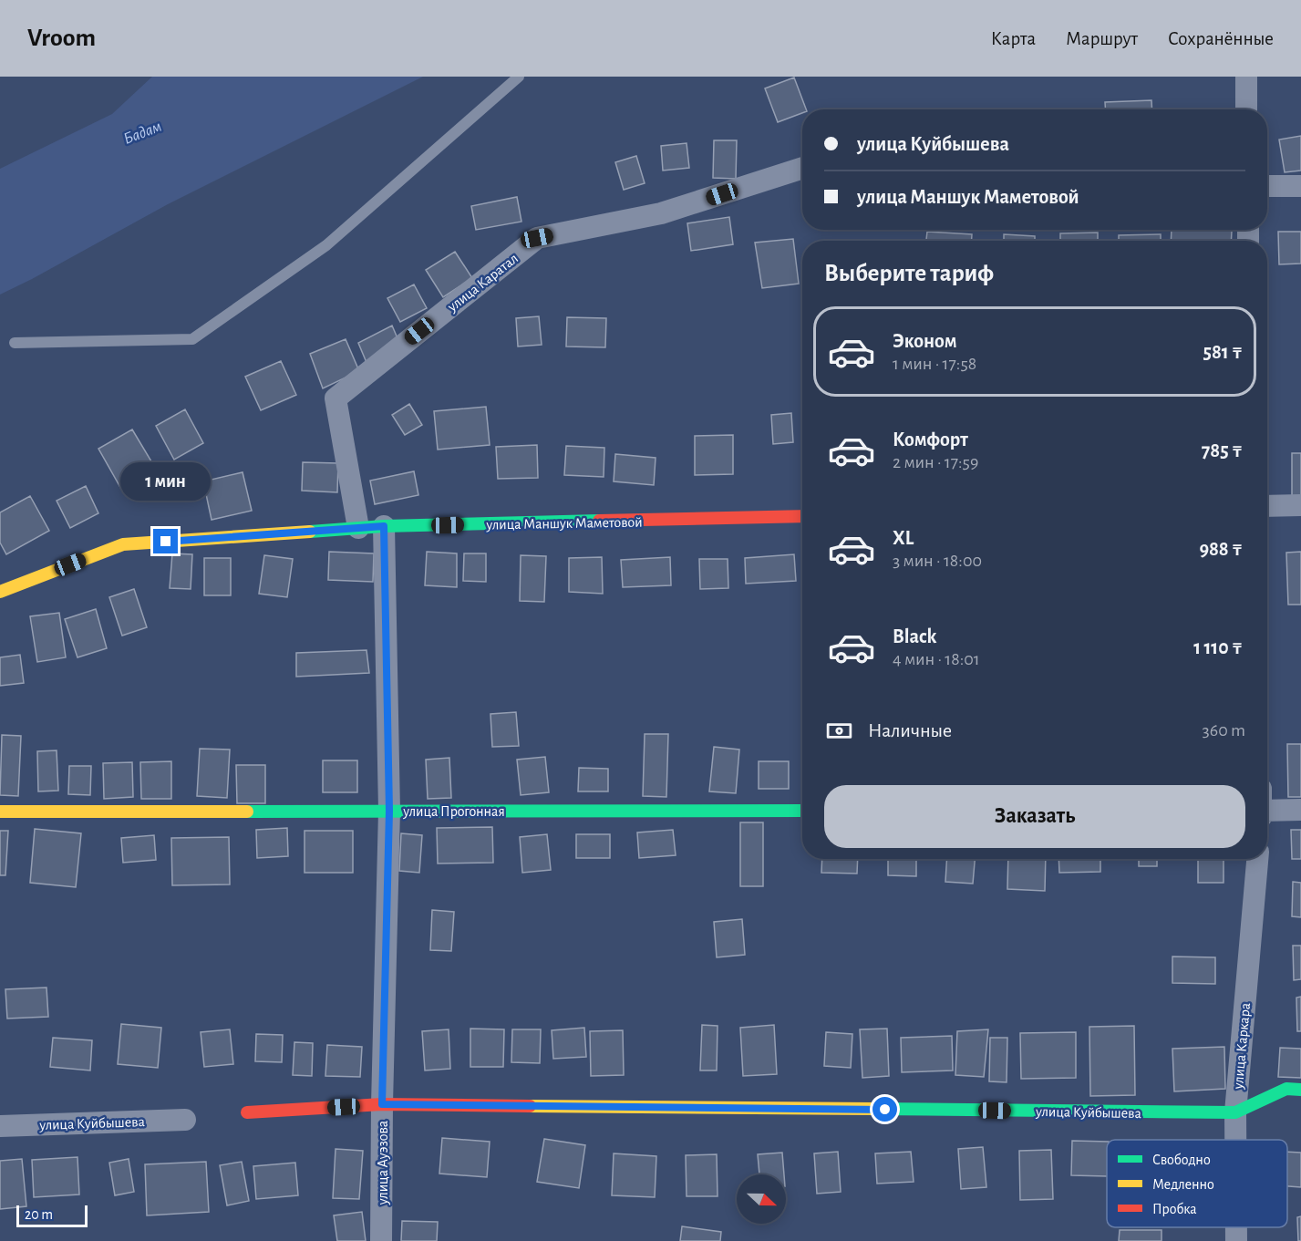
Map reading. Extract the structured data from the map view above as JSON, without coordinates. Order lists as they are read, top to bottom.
{
  "streets": {
    "street": [
      "улица Каратал",
      "улица Маншук Маметовой",
      "улица Прогонная",
      "улица Каркара",
      "улица Куйбышева",
      "улица Ауэзова"
    ]
  },
  "crossings": [
    ["улица Каратал", "улица Маншук Маметовой"],
    ["улица Маншук Маметовой", "улица Ауэзова"],
    ["улица Прогонная", "улица Ауэзова"],
    ["улица Каркара", "улица Куйбышева"],
    ["улица Куйбышева", "улица Ауэзова"]
  ],
  "water": ["Бадам"],
  "legend": ["Свободно", "Медленно", "Пробка"],
  "scale_bar": "20 m",
  "north": "right",
  "page": {
    "header": "Vroom",
    "nav": ["Карта", "Маршрут", "Сохранённые"],
    "banner": ["улица Куйбышева", "улица Маншук Маметовой"],
    "heading": "Выберите тариф",
    "list": [
      {
        "name": "Эконом",
        "note": "1 мин · 17:58",
        "value": "581 ₸"
      },
      {
        "name": "Комфорт",
        "note": "2 мин · 17:59",
        "value": "785 ₸"
      },
      {
        "name": "XL",
        "note": "3 мин · 18:00",
        "value": "988 ₸"
      },
      {
        "name": "Black",
        "note": "4 мин · 18:01",
        "value": "1 110 ₸"
      }
    ],
    "bubble": "1 мин",
    "pay": ["Наличные", "360 m"],
    "buttons": "Заказать",
    "scale": "20 m"
  }
}
